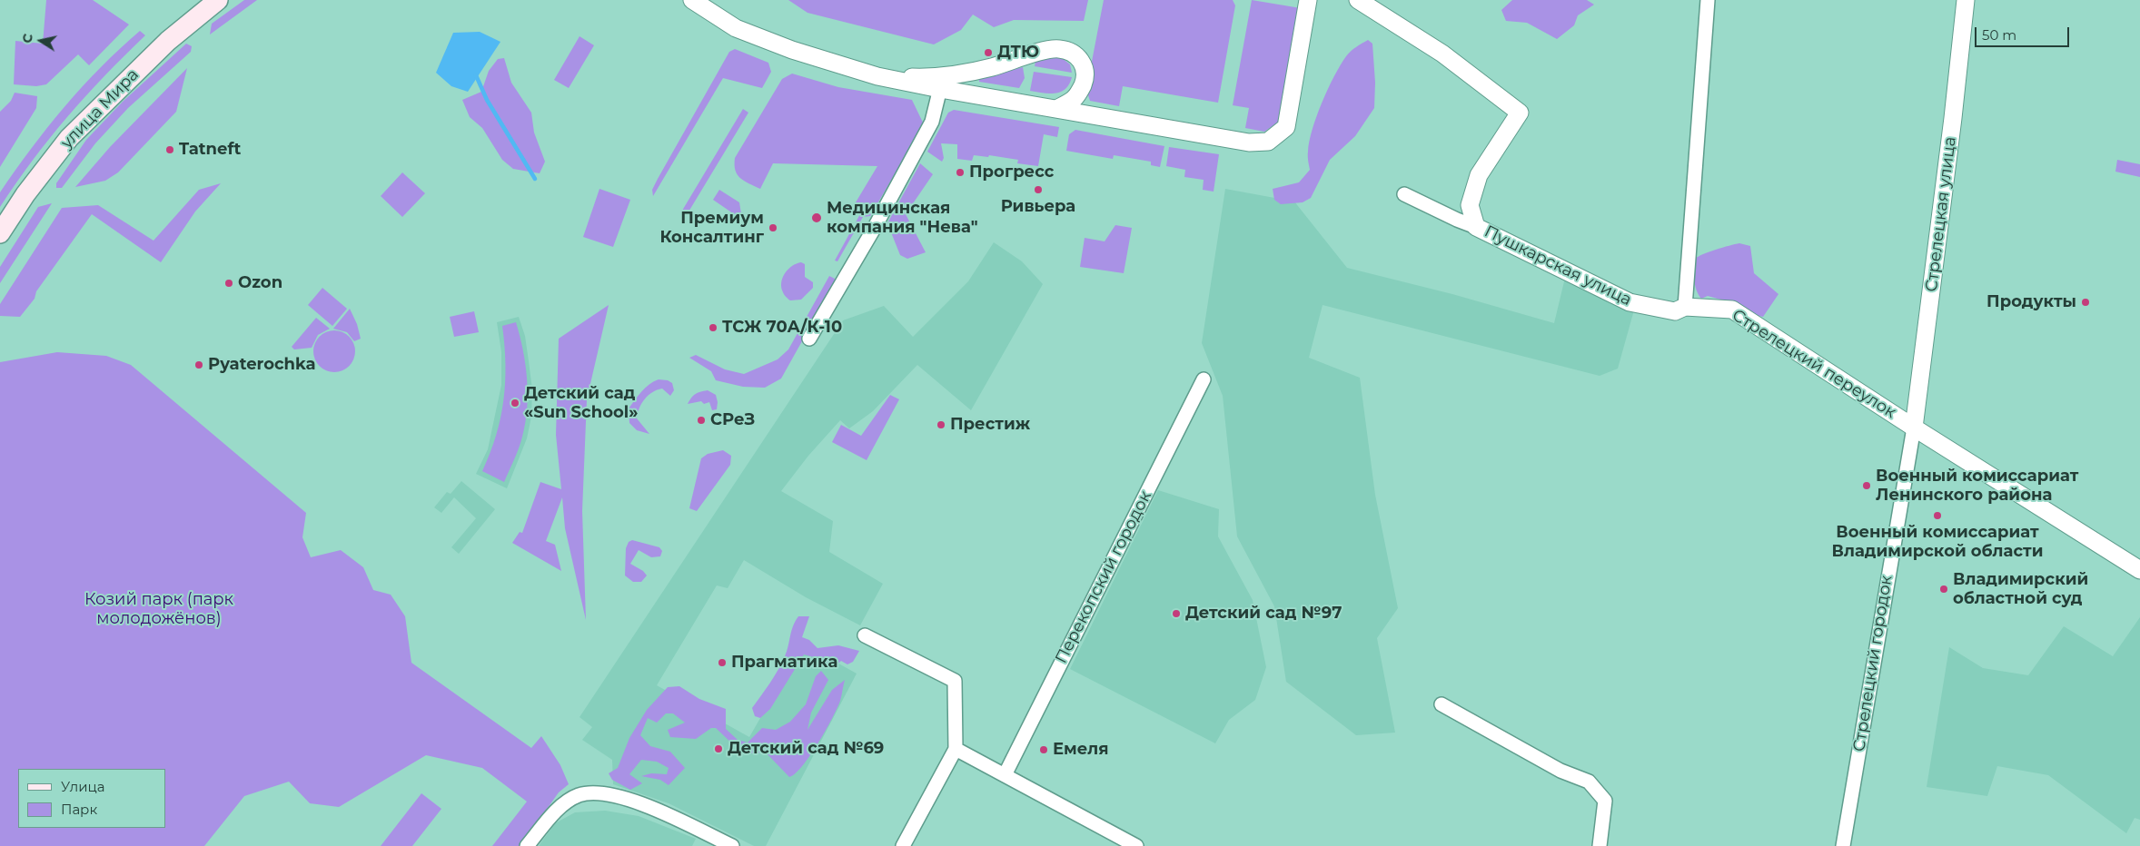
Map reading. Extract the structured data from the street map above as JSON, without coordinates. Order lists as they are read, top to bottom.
{
  "streets": {
    "main road": ["улица Мира"],
    "street": [
      "Стрелецкая улица",
      "Пушкарская улица",
      "Стрелецкий переулок",
      "Перекопский городок",
      "Стрелецкий городок"
    ]
  },
  "crossings": [
    ["Стрелецкая улица", "Стрелецкий переулок"],
    ["Стрелецкая улица", "Стрелецкий городок"],
    ["Пушкарская улица", "Стрелецкий переулок"],
    ["Стрелецкий переулок", "Стрелецкий городок"]
  ],
  "parks": ["Козий парк (парк молодожёнов)"],
  "places": [
    "ДТЮ",
    "Tatneft",
    "Прогресс",
    "Ривьера",
    "Медицинская компания \"Нева\"",
    "Премиум Консалтинг",
    "Ozon",
    "Продукты",
    "ТСЖ 70А/К-10",
    "Pyaterochka",
    "Детский сад «Sun School»",
    "СРеЗ",
    "Престиж",
    "Военный комиссариат Ленинского района",
    "Военный комиссариат Владимирской области",
    "Владимирский областной суд",
    "Детский сад №97",
    "Прагматика",
    "Детский сад №69",
    "Емеля"
  ],
  "legend": ["Улица", "Парк"],
  "scale_bar": "50 m",
  "north": "left"
}
